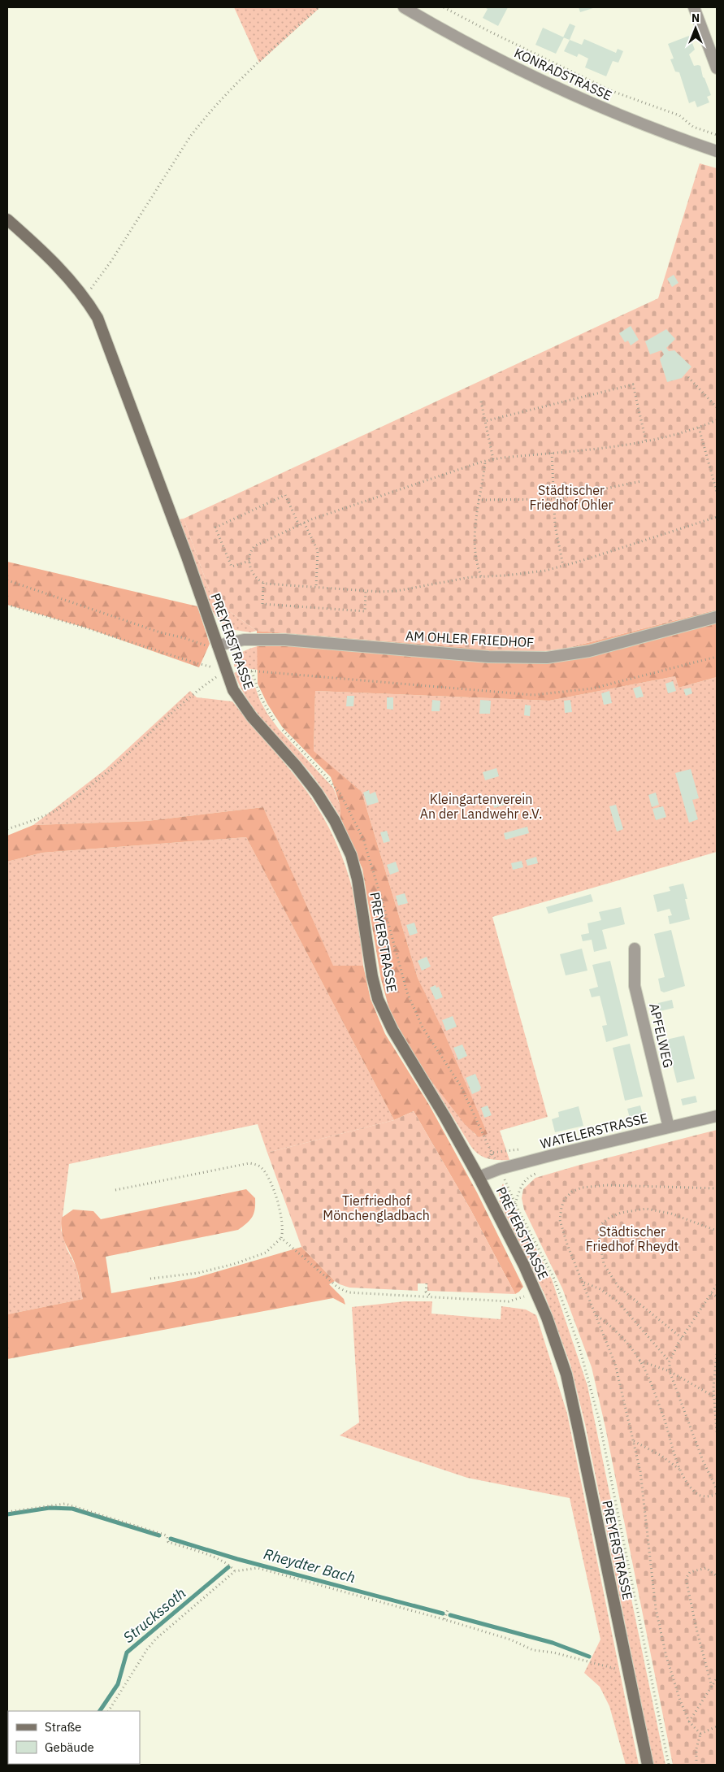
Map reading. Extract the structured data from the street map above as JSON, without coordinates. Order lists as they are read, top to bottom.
{
  "streets": {
    "main road": ["PREYERSTRASSE"],
    "street": [
      "KONRADSTRASSE",
      "AM OHLER FRIEDHOF",
      "APFELWEG",
      "WATELERSTRASSE"
    ]
  },
  "crossings": [
    ["AM OHLER FRIEDHOF", "PREYERSTRASSE"],
    ["PREYERSTRASSE", "WATELERSTRASSE"],
    ["APFELWEG", "WATELERSTRASSE"]
  ],
  "water": ["Rheydter Bach", "Struckssoth"],
  "parks": [
    "Städtischer Friedhof Ohler",
    "Kleingartenverein An der Landwehr e.V.",
    "Tierfriedhof Mönchengladbach",
    "Städtischer Friedhof Rheydt"
  ],
  "legend": ["Straße", "Gebäude"],
  "north": "top"
}
